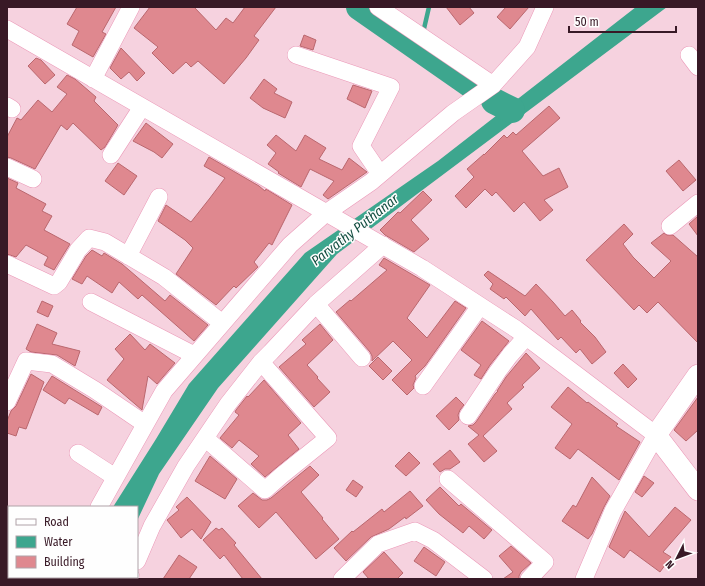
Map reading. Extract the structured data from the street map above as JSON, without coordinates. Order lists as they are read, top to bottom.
{
  "water": ["Parvathy Puthanar"],
  "legend": ["Road", "Water", "Building"],
  "scale_bar": "50 m",
  "north": "bottom left"
}
